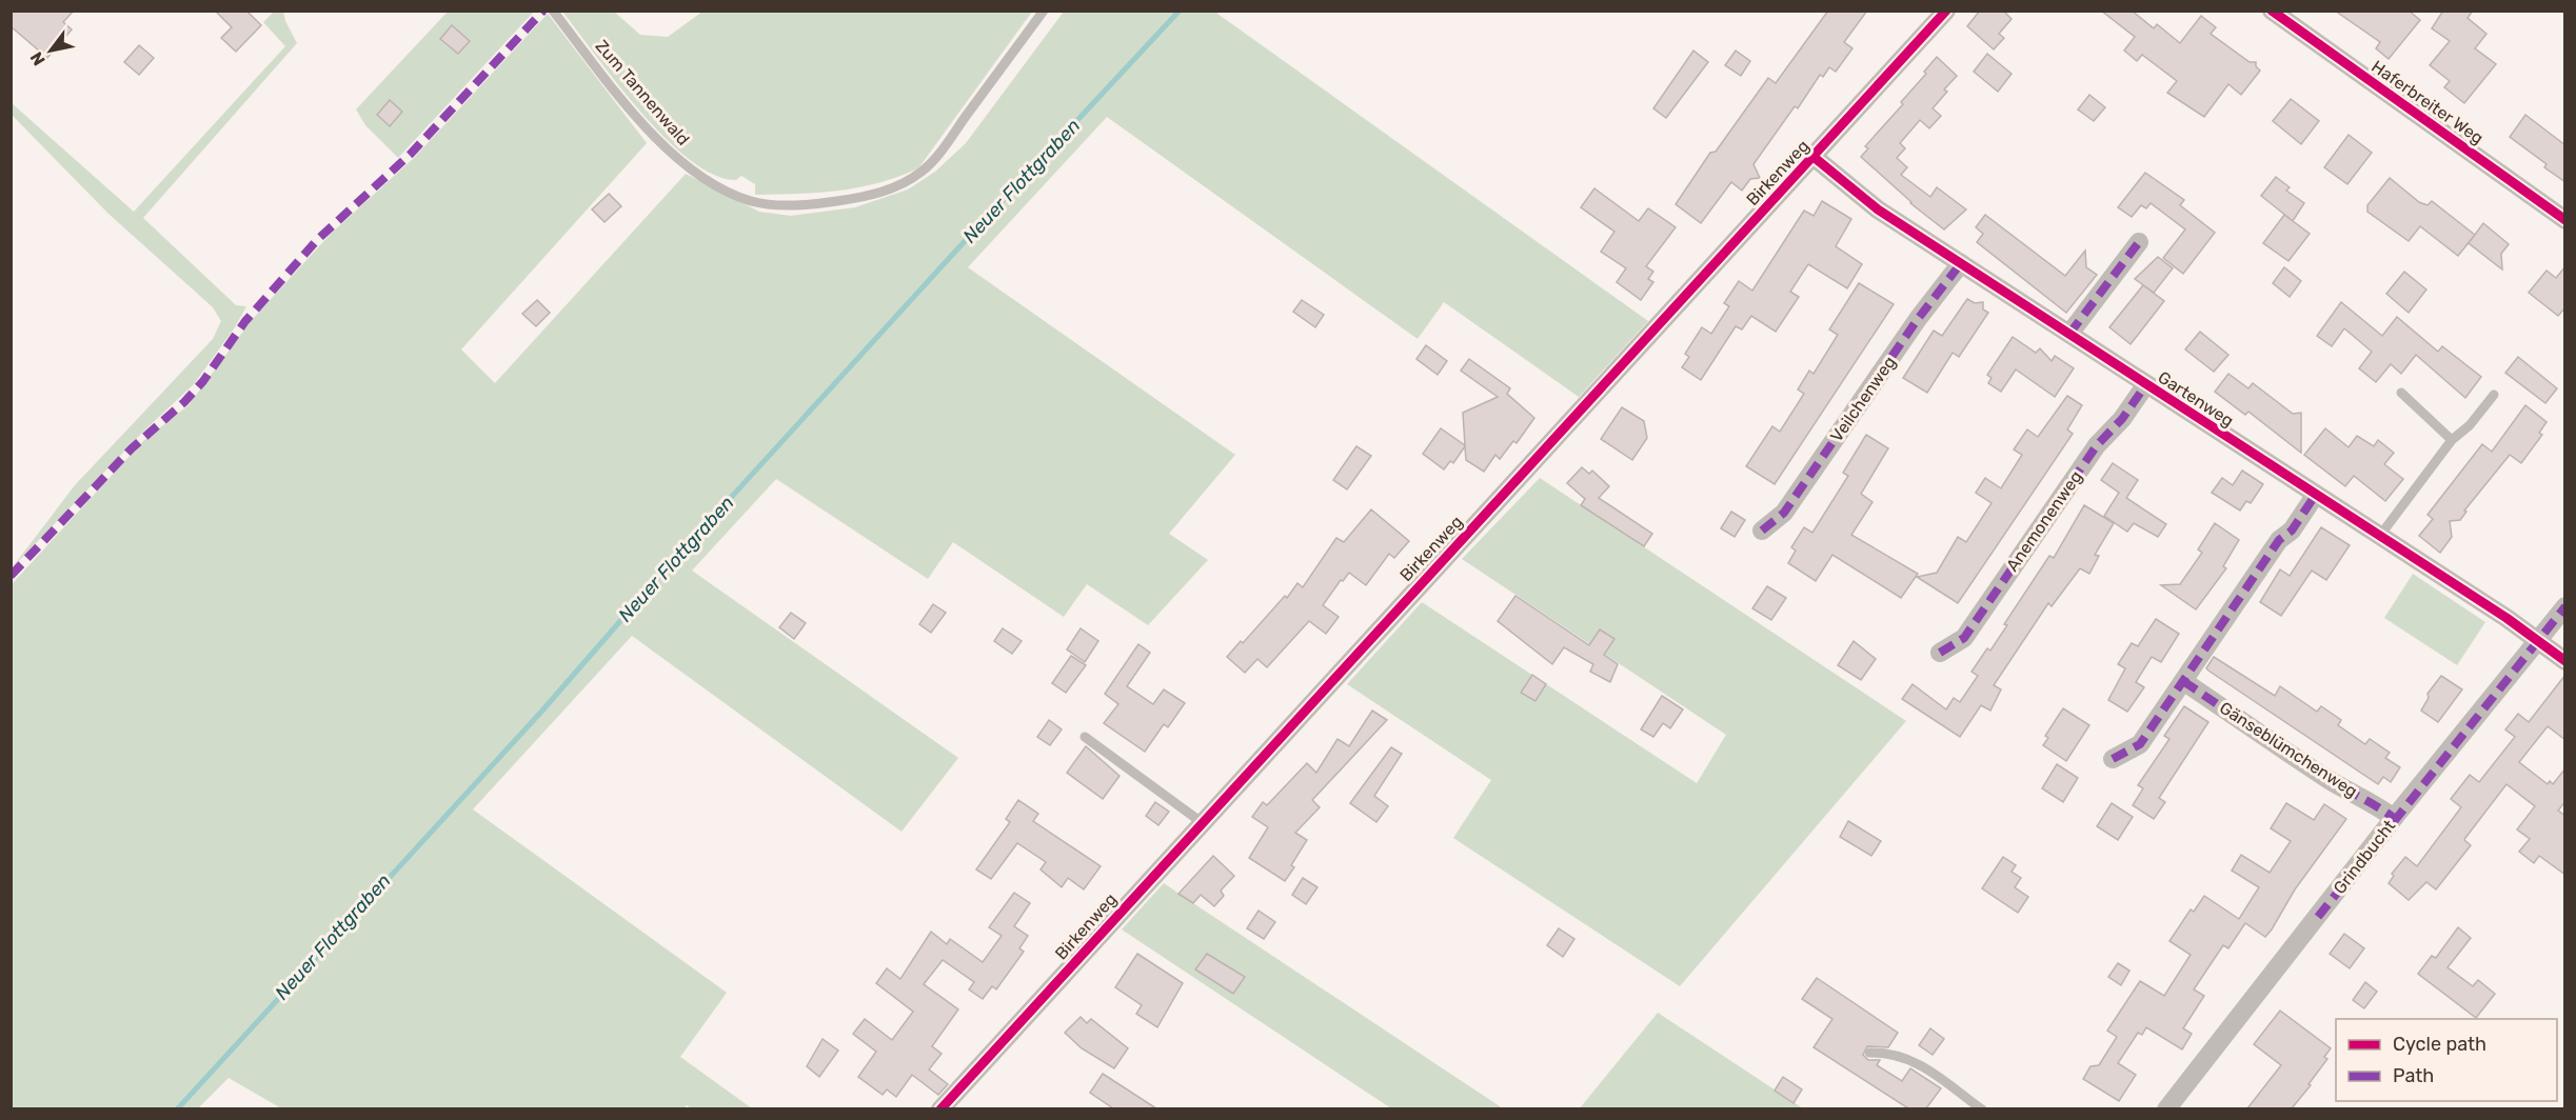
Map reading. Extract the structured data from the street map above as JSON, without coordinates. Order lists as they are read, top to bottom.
{
  "streets": {
    "street": [
      "Haferbreiter Weg",
      "Birkenweg",
      "Veilchenweg",
      "Gartenweg",
      "Anemonenweg",
      "Gänseblümchenweg",
      "Grindbucht"
    ],
    "lane": ["Zum Tannenwald"]
  },
  "crossings": [
    ["Birkenweg", "Gartenweg"],
    ["Veilchenweg", "Gartenweg"],
    ["Gartenweg", "Anemonenweg"],
    ["Gartenweg", "Grindbucht"],
    ["Gänseblümchenweg", "Grindbucht"]
  ],
  "water": ["Neuer Flottgraben"],
  "legend": ["Cycle path", "Path"],
  "north": "bottom left"
}
